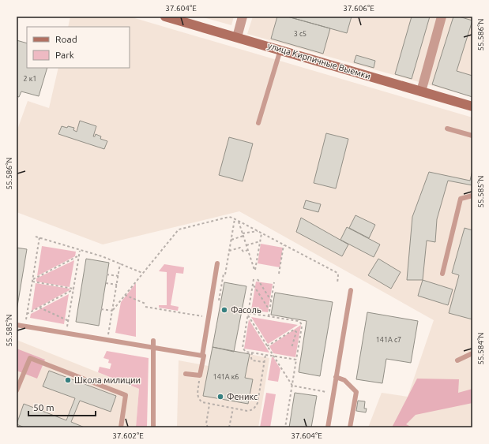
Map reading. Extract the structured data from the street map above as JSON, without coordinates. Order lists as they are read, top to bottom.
{
  "streets": {
    "street": ["улица Кирпичные Выемки"]
  },
  "places": ["Фасоль", "Школа милиции", "Феникс"],
  "house_numbers": [
    "3 с5",
    "2 к1",
    "141А с7",
    "141А к6"
  ],
  "legend": ["Road", "Park"],
  "scale_bar": "50 m",
  "coordinates": [
    "37.604°E",
    "37.606°E",
    "55.586°N",
    "55.585°N",
    "55.584°N",
    "37.602°E"
  ]
}
